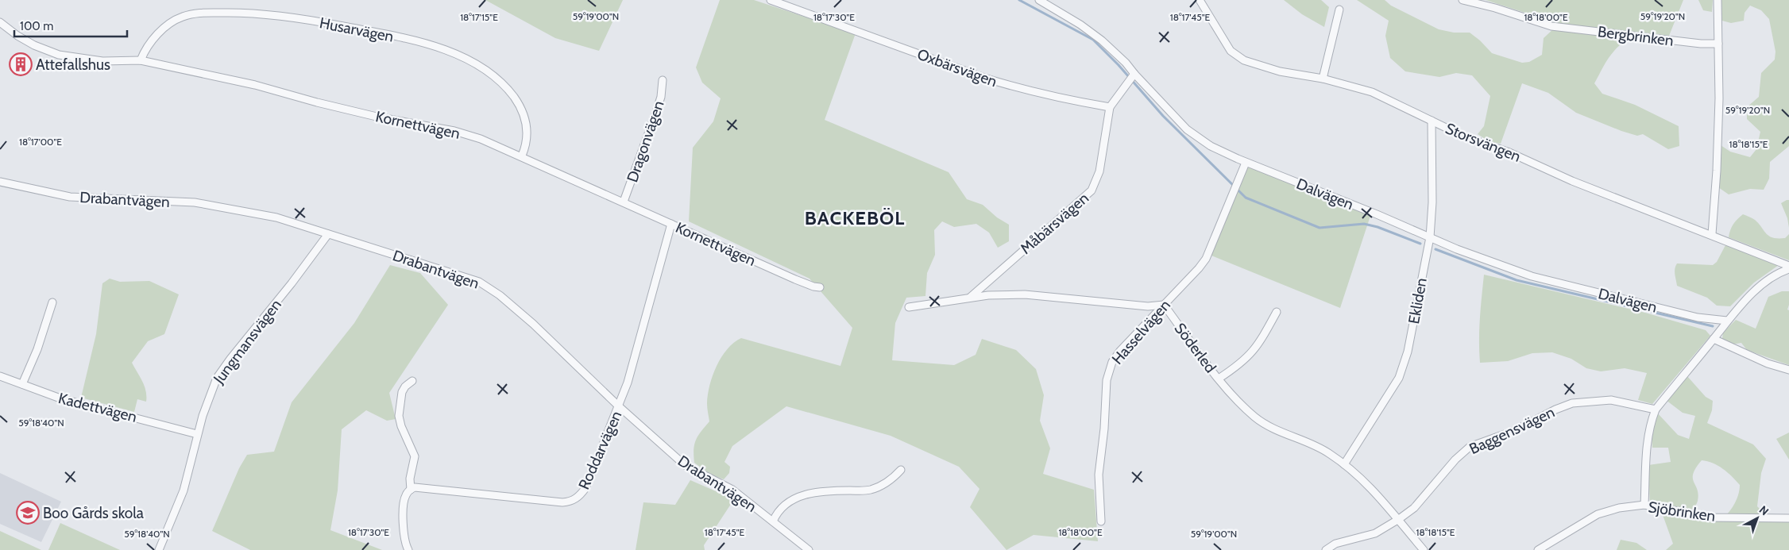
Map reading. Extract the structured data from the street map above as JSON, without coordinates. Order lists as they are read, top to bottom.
{
  "streets": {
    "street": [
      "Husarvägen",
      "Bergbrinken",
      "Oxbärsvägen",
      "Kornettvägen",
      "Dragonvägen",
      "Storsvängen",
      "Dalvägen",
      "Drabantvägen",
      "Måbärsvägen",
      "Ekliden",
      "Hasselvägen",
      "Jungmansvägen",
      "Söderled",
      "Kadettvägen",
      "Baggensvägen",
      "Roddarvägen",
      "Sjöbrinken"
    ]
  },
  "crossings": [
    ["Husarvägen", "Kornettvägen"],
    ["Oxbärsvägen", "Måbärsvägen"],
    ["Kornettvägen", "Dragonvägen"],
    ["Kornettvägen", "Roddarvägen"],
    ["Storsvängen", "Ekliden"],
    ["Dalvägen", "Ekliden"],
    ["Dalvägen", "Hasselvägen"],
    ["Drabantvägen", "Jungmansvägen"],
    ["Drabantvägen", "Roddarvägen"],
    ["Ekliden", "Söderled"],
    ["Hasselvägen", "Söderled"],
    ["Jungmansvägen", "Kadettvägen"],
    ["Söderled", "Baggensvägen"]
  ],
  "districts": ["BACKEBÖL"],
  "places": {
    "building": ["Attefallshus"],
    "school or university": ["Boo Gårds skola"]
  },
  "scale_bar": "100 m",
  "north": "top right",
  "coordinates": [
    "59°19'00\"N",
    "59°19'20\"N",
    "18°18'00\"E",
    "18°17'15\"E",
    "18°17'30\"E",
    "18°17'45\"E",
    "18°17'00\"E",
    "18°18'15\"E",
    "59°18'40\"N"
  ]
}
